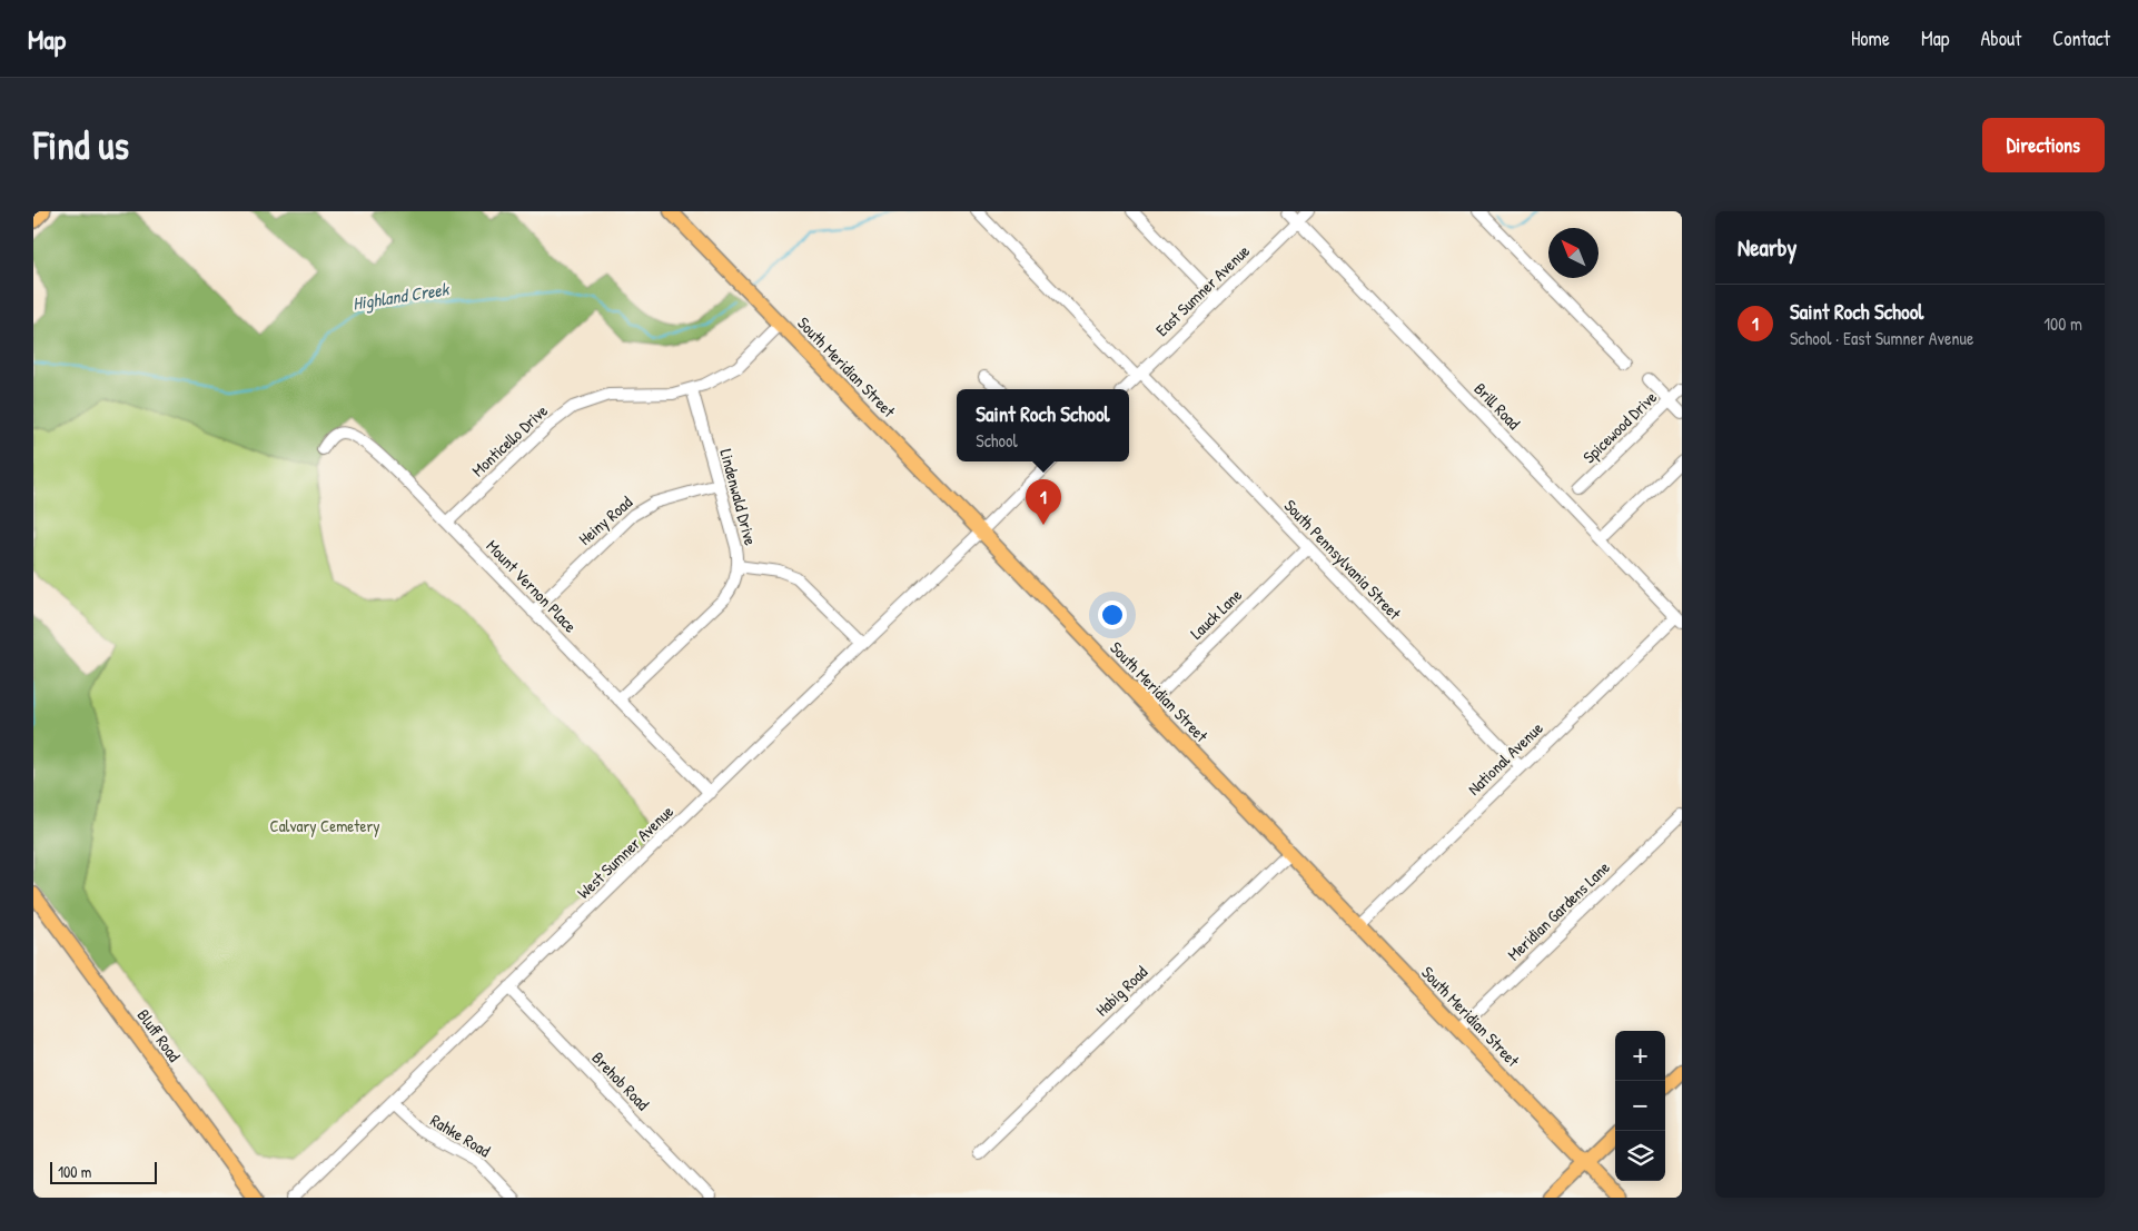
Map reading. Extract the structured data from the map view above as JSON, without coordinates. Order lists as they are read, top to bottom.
{
  "streets": {
    "main road": ["South Meridian Street", "Bluff Road"],
    "street": [
      "East Sumner Avenue",
      "Brill Road",
      "Spicewood Drive",
      "Monticello Drive",
      "Lindenwald Drive",
      "Heiny Road",
      "South Pennsylvania Street",
      "Mount Vernon Place",
      "Lauck Lane",
      "National Avenue",
      "West Sumner Avenue",
      "Meridian Gardens Lane",
      "Habig Road",
      "Brehob Road",
      "Rahke Road"
    ]
  },
  "crossings": [
    ["East Sumner Avenue", "Brill Road"],
    ["East Sumner Avenue", "South Pennsylvania Street"],
    ["South Meridian Street", "Monticello Drive"],
    ["South Meridian Street", "Lauck Lane"],
    ["South Meridian Street", "National Avenue"],
    ["South Meridian Street", "West Sumner Avenue"],
    ["South Meridian Street", "Meridian Gardens Lane"],
    ["South Meridian Street", "Habig Road"],
    ["Brill Road", "National Avenue"],
    ["Monticello Drive", "Lindenwald Drive"],
    ["Monticello Drive", "Mount Vernon Place"],
    ["Lindenwald Drive", "Heiny Road"],
    ["Lindenwald Drive", "Mount Vernon Place"],
    ["Heiny Road", "Mount Vernon Place"],
    ["South Pennsylvania Street", "Lauck Lane"],
    ["South Pennsylvania Street", "National Avenue"],
    ["Mount Vernon Place", "West Sumner Avenue"],
    ["West Sumner Avenue", "Brehob Road"],
    ["West Sumner Avenue", "Rahke Road"]
  ],
  "water": ["Highland Creek"],
  "parks": ["Calvary Cemetery"],
  "scale_bar": "100 m",
  "north": "top left",
  "page": {
    "header": "Map",
    "nav": [
      "Home",
      "Map",
      "About",
      "Contact"
    ],
    "buttons": "Directions",
    "title": "Find us",
    "heading": "Nearby",
    "list": [
      {
        "mark": "1",
        "name": "Saint Roch School",
        "note": "School · East Sumner Avenue",
        "value": "100 m"
      }
    ],
    "popup": ["Saint Roch School", "School"],
    "pins": "1",
    "map_buttons": ["+", "−"],
    "scale": "100 m"
  }
}
